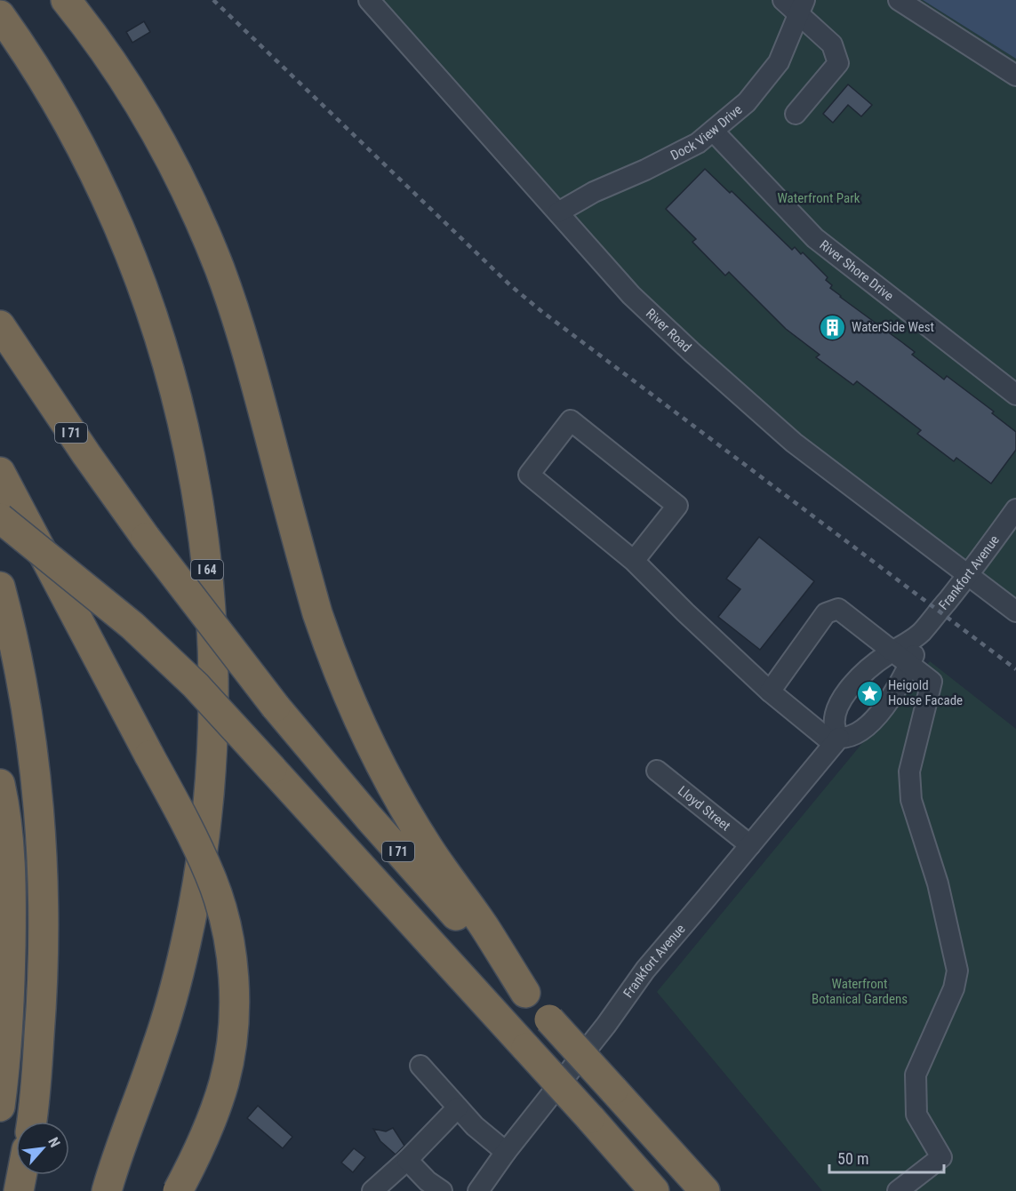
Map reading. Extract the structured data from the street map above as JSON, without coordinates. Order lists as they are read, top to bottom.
{
  "streets": {
    "highway": ["I 71", "I 64"],
    "street": [
      "Dock View Drive",
      "River Shore Drive",
      "River Road",
      "Frankfort Avenue",
      "Lloyd Street"
    ]
  },
  "crossings": [
    ["Dock View Drive", "River Shore Drive"],
    ["Dock View Drive", "River Road"],
    ["River Road", "Frankfort Avenue"],
    ["Frankfort Avenue", "Lloyd Street"]
  ],
  "parks": ["Waterfront Park", "Waterfront Botanical Gardens"],
  "places": {
    "building": ["WaterSide West"],
    "place": ["Heigold House Facade"]
  },
  "scale_bar": "50 m",
  "north": "top right"
}
